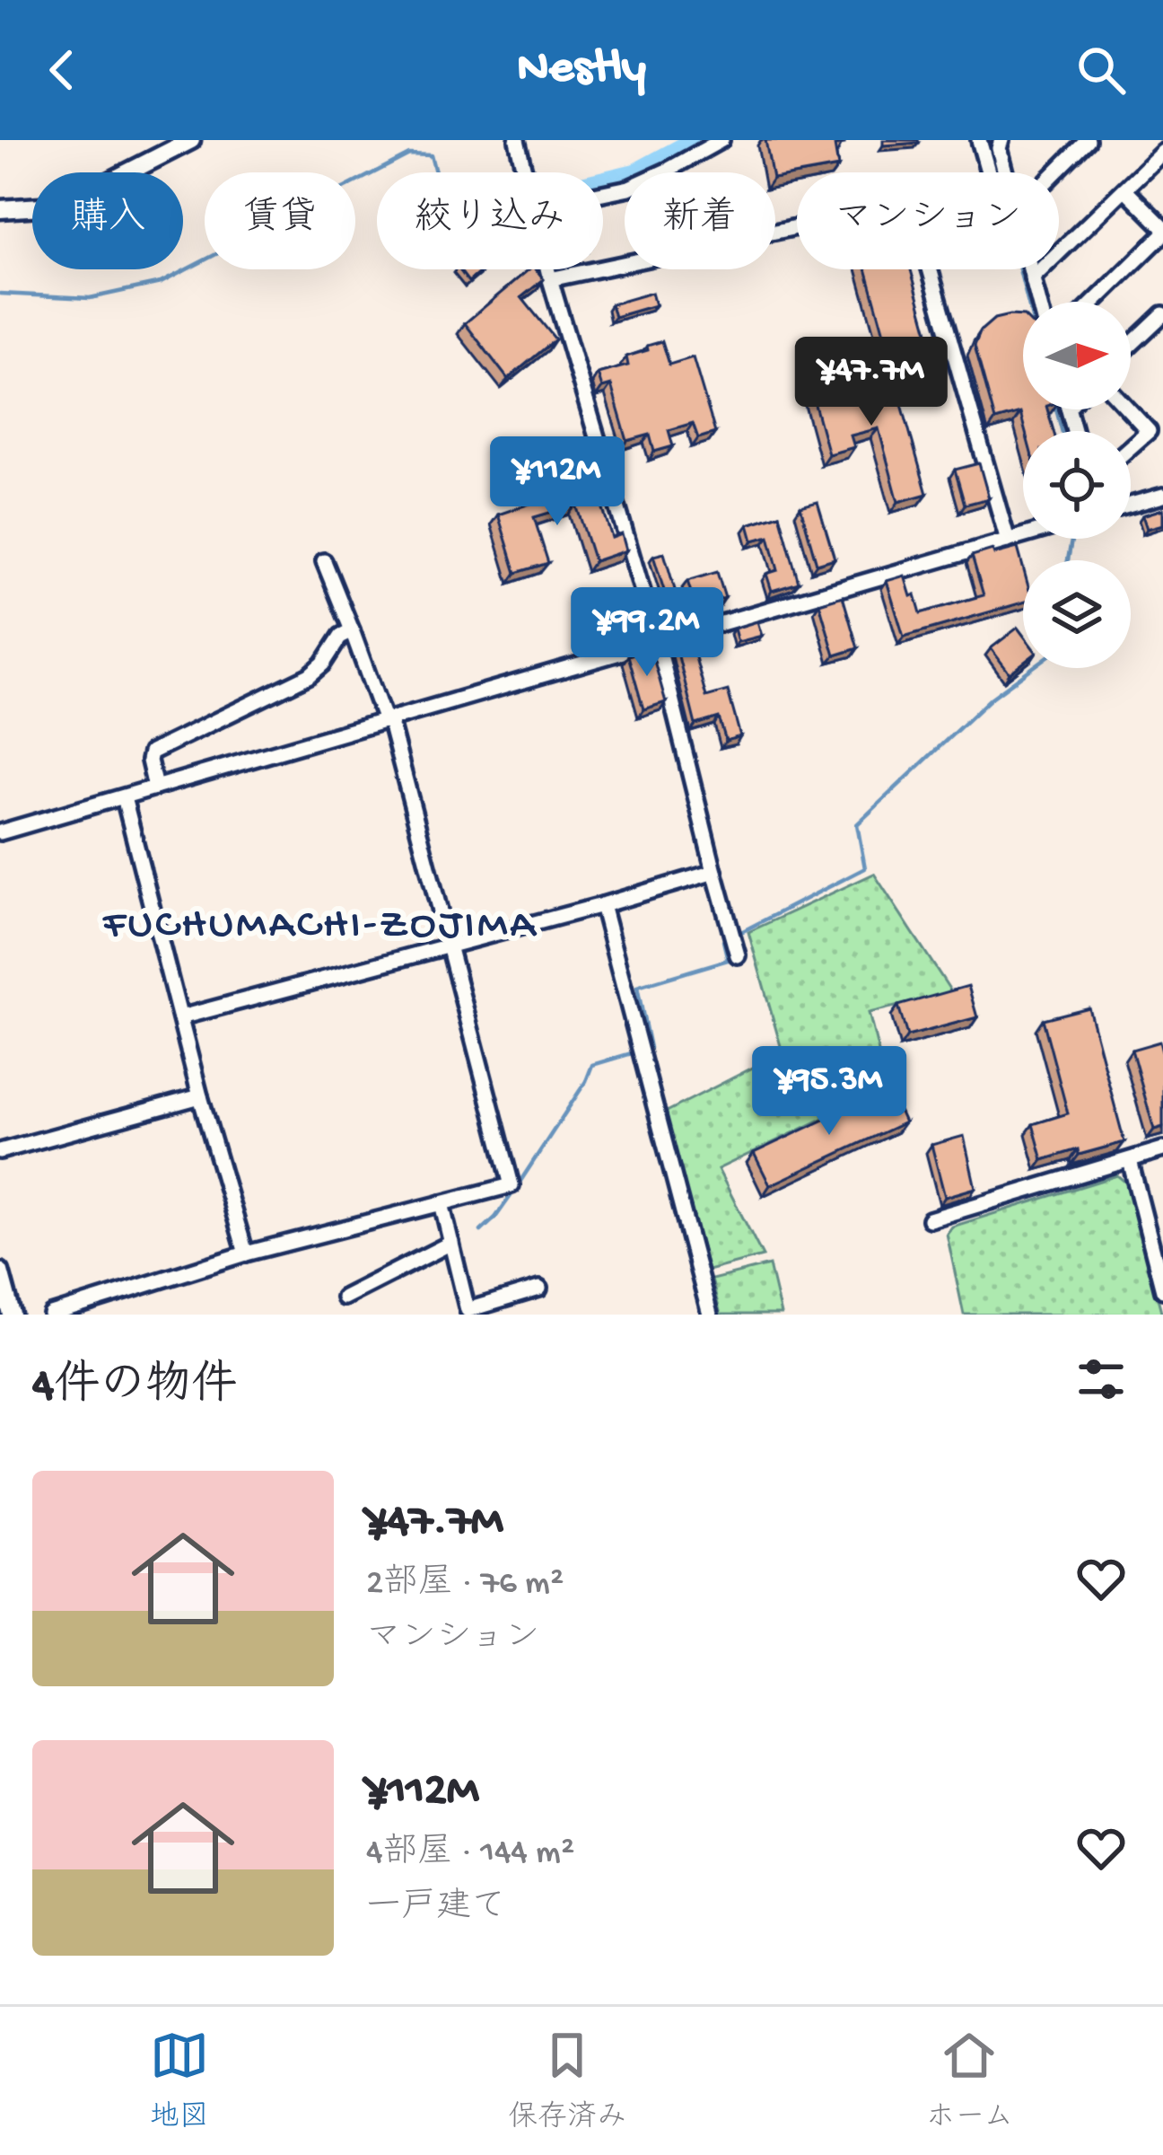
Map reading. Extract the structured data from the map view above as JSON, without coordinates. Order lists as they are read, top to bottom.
{
  "districts": ["FUCHUMACHI-ZOJIMA"],
  "north": "right",
  "page": {
    "header": "Nestly",
    "chip": [
      "購入",
      "賃貸",
      "絞り込み",
      "新着",
      "マンション"
    ],
    "price": [
      "¥47.7M",
      "¥112M",
      "¥99.2M",
      "¥95.3M"
    ],
    "heading": "4件の物件",
    "list": [
      {
        "name": "¥47.7M",
        "note": "2部屋 · 76 m² · マンション"
      },
      {
        "name": "¥112M",
        "note": "4部屋 · 144 m² · 一戸建て"
      }
    ],
    "tabs": ["地図", "保存済み", "ホーム"]
  }
}
